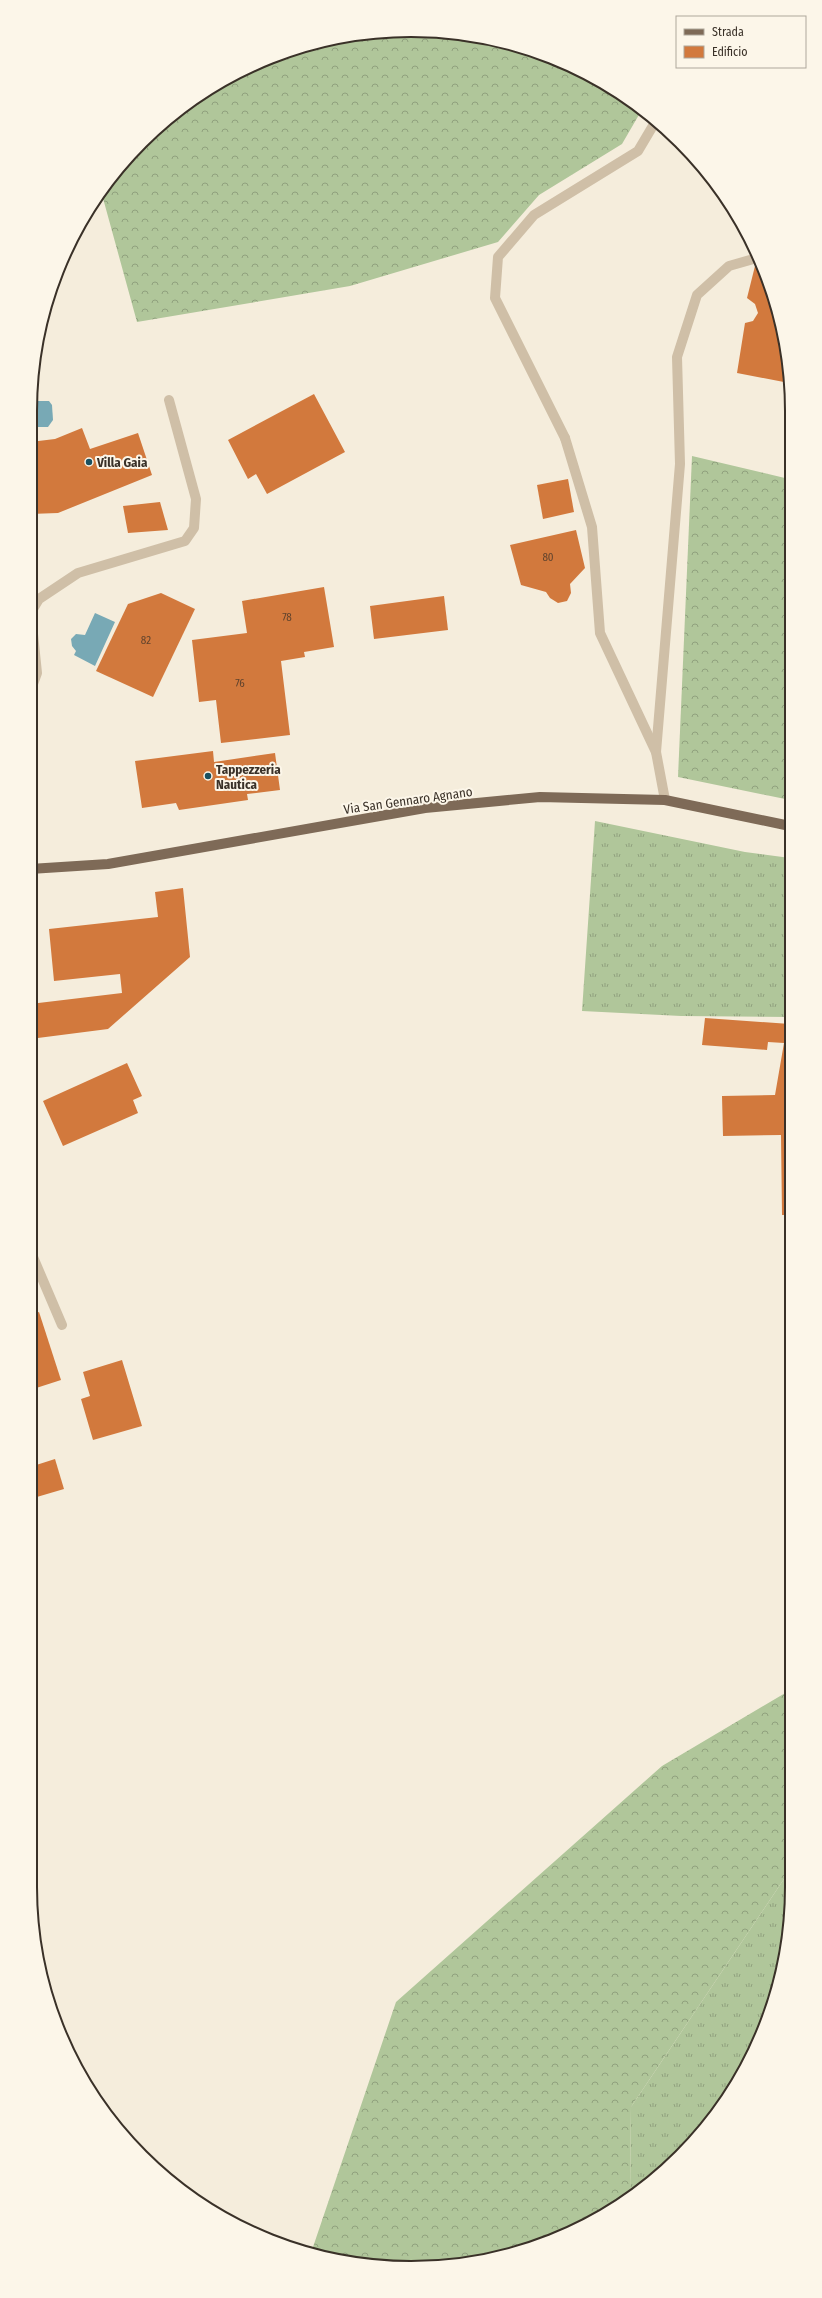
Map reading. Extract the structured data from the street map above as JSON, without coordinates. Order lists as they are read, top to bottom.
{
  "streets": {
    "main road": ["Via San Gennaro Agnano"]
  },
  "places": ["Villa Gaia", "Tappezzeria Nautica"],
  "house_numbers": [
    "80",
    "78",
    "82",
    "76"
  ],
  "legend": ["Strada", "Edificio"]
}
